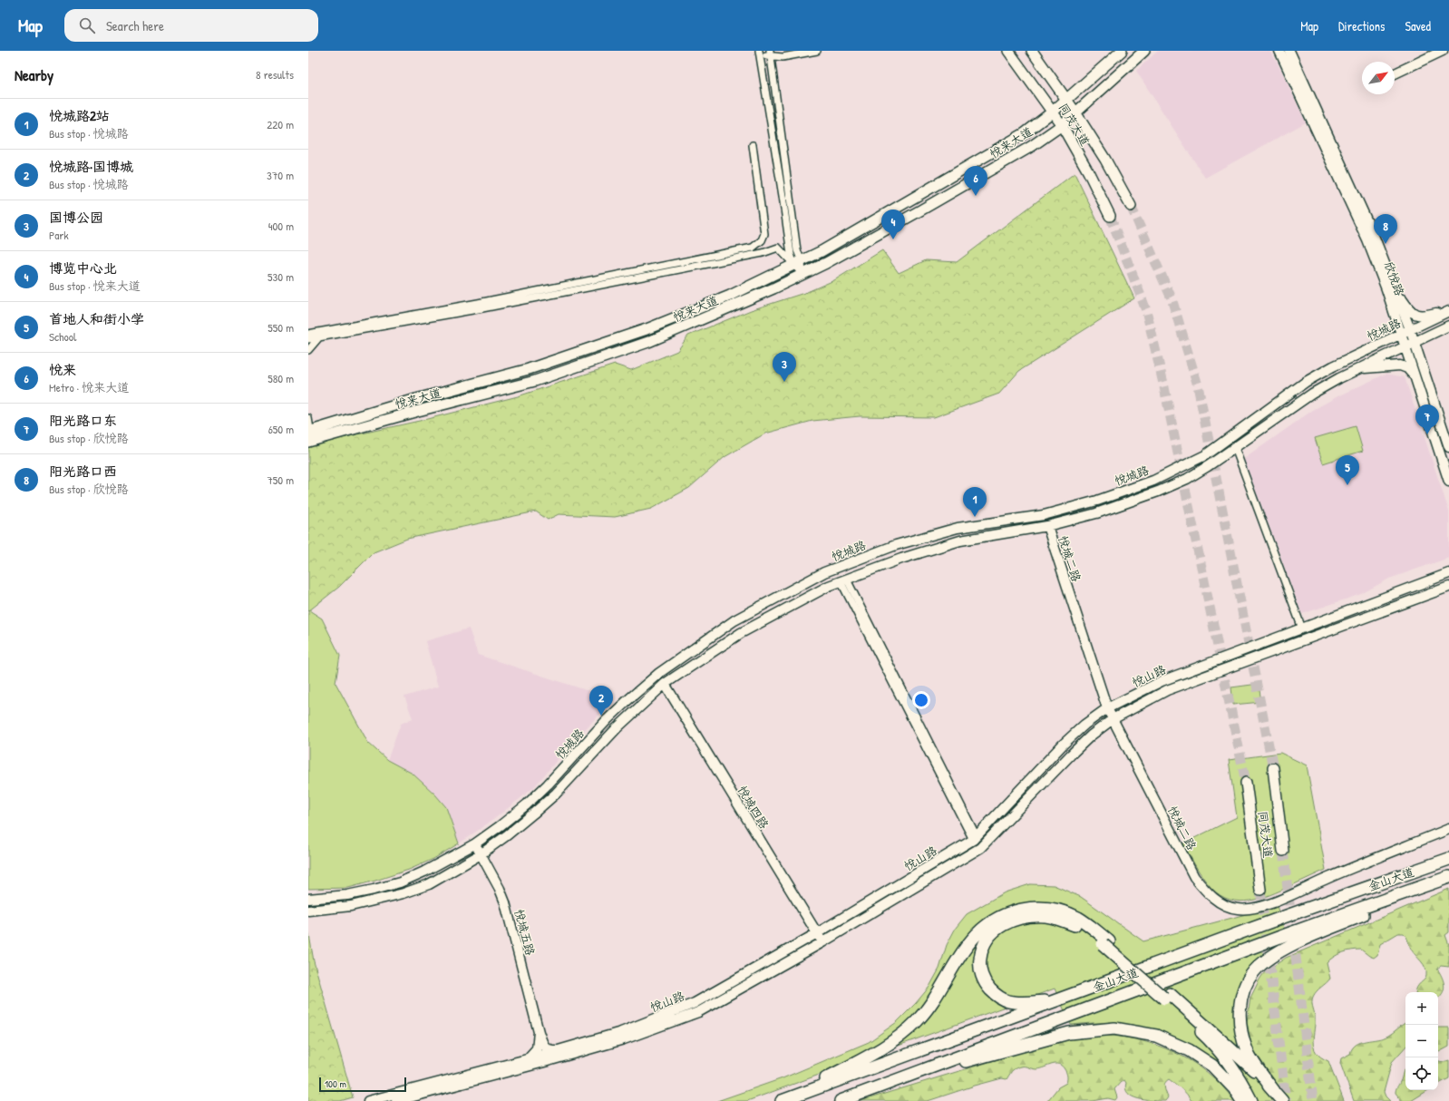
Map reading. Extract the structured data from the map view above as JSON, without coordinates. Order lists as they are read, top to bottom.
{
  "streets": {
    "highway": ["金山大道"],
    "main road": [
      "同茂大道",
      "悦来大道",
      "欣悦路",
      "悦城路",
      "悦城二路",
      "悦山路",
      "悦城四路",
      "悦城五路"
    ]
  },
  "crossings": [
    ["同茂大道", "悦来大道"],
    ["欣悦路", "悦城路"],
    ["悦城路", "悦城二路"],
    ["悦城路", "悦城四路"],
    ["悦城路", "悦城五路"],
    ["悦城二路", "悦山路"],
    ["悦山路", "悦城四路"]
  ],
  "scale_bar": "100 m",
  "north": "top right",
  "page": {
    "header": "Map",
    "search": "Search here",
    "nav": ["Map", "Directions", "Saved"],
    "heading": ["Nearby", "8 results"],
    "list": [
      {
        "mark": "1",
        "name": "悦城路2站",
        "note": "Bus stop · 悦城路",
        "value": "220 m"
      },
      {
        "mark": "2",
        "name": "悦城路·国博城",
        "note": "Bus stop · 悦城路",
        "value": "370 m"
      },
      {
        "mark": "3",
        "name": "国博公园",
        "note": "Park",
        "value": "400 m"
      },
      {
        "mark": "4",
        "name": "博览中心北",
        "note": "Bus stop · 悦来大道",
        "value": "530 m"
      },
      {
        "mark": "5",
        "name": "首地人和街小学",
        "note": "School",
        "value": "550 m"
      },
      {
        "mark": "6",
        "name": "悦来",
        "note": "Metro · 悦来大道",
        "value": "580 m"
      },
      {
        "mark": "7",
        "name": "阳光路口东",
        "note": "Bus stop · 欣悦路",
        "value": "650 m"
      },
      {
        "mark": "8",
        "name": "阳光路口西",
        "note": "Bus stop · 欣悦路",
        "value": "750 m"
      }
    ],
    "pins": [
      "6",
      "4",
      "8",
      "3",
      "7",
      "5",
      "1",
      "2"
    ],
    "map_buttons": ["+", "−"],
    "scale": "100 m"
  }
}
